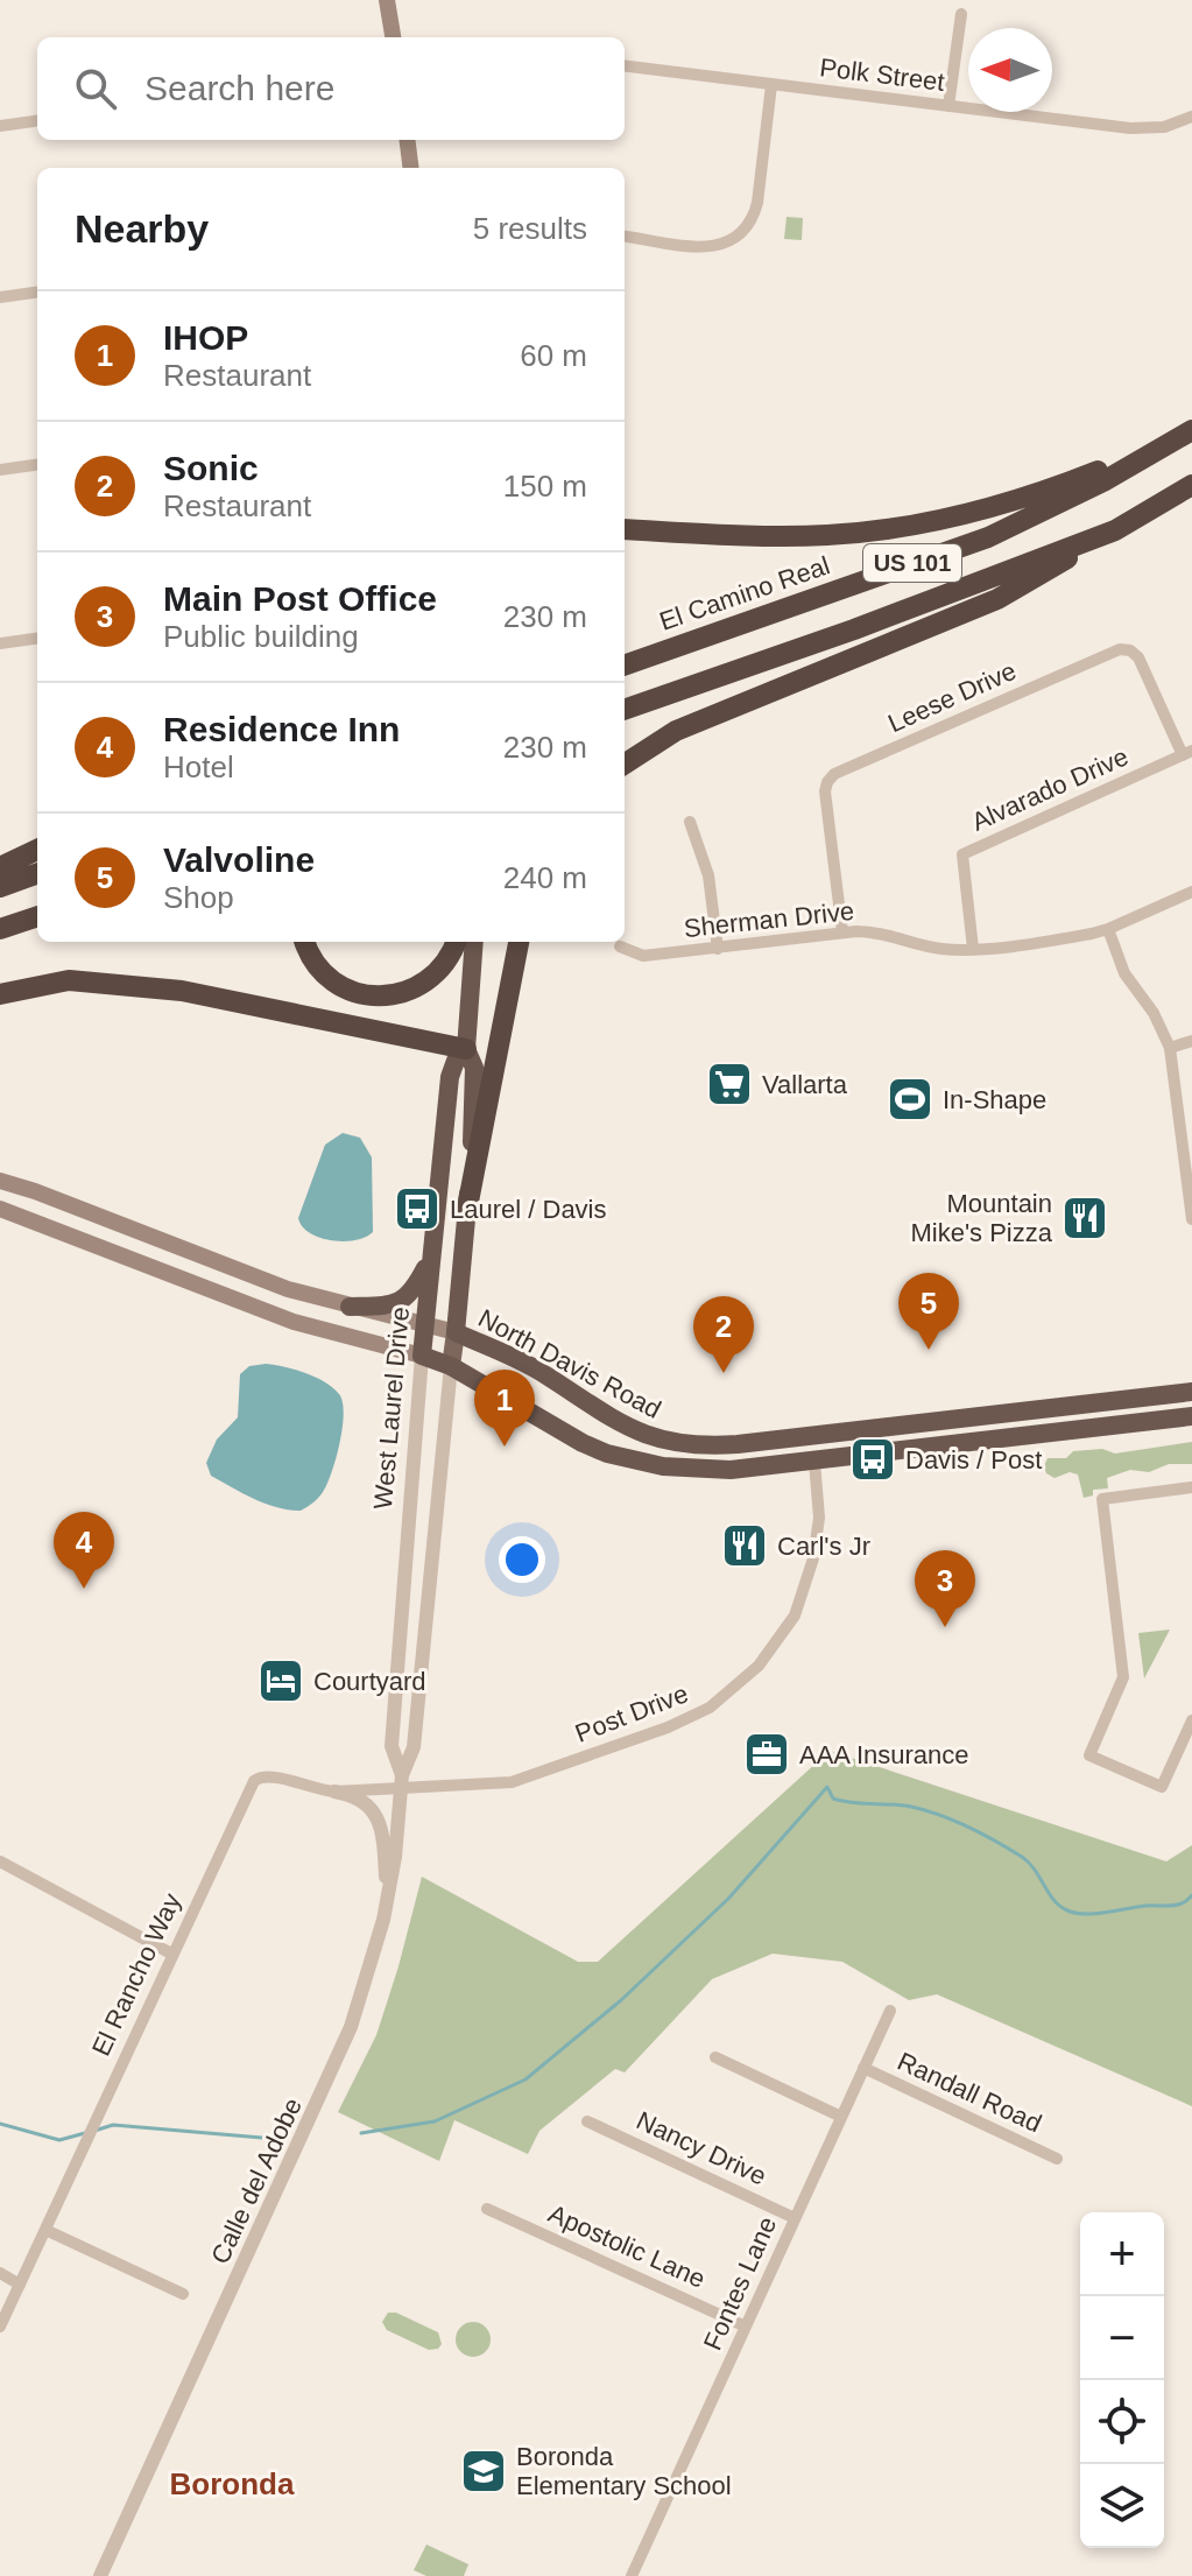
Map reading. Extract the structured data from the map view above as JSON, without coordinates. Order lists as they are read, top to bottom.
{
  "streets": {
    "highway": [
      "US 101",
      "El Camino Real",
      "North Davis Road",
      "West Laurel Drive"
    ],
    "street": [
      "Polk Street",
      "Leese Drive",
      "Alvarado Drive",
      "Sherman Drive",
      "Post Drive",
      "El Rancho Way",
      "Randall Road",
      "Nancy Drive",
      "Calle del Adobe",
      "Apostolic Lane",
      "Fontes Lane"
    ]
  },
  "crossings": [
    ["Leese Drive", "Alvarado Drive"],
    ["Leese Drive", "Sherman Drive"],
    ["Alvarado Drive", "Sherman Drive"],
    ["North Davis Road", "West Laurel Drive"],
    ["North Davis Road", "Post Drive"],
    ["West Laurel Drive", "Post Drive"],
    ["West Laurel Drive", "El Rancho Way"],
    ["West Laurel Drive", "Calle del Adobe"],
    ["Post Drive", "El Rancho Way"],
    ["Post Drive", "Calle del Adobe"],
    ["El Rancho Way", "Calle del Adobe"],
    ["Randall Road", "Fontes Lane"],
    ["Nancy Drive", "Fontes Lane"],
    ["Apostolic Lane", "Fontes Lane"]
  ],
  "districts": ["Boronda"],
  "places": {
    "supermarket": ["Vallarta"],
    "sports": ["In-Shape"],
    "bus stop": ["Laurel / Davis", "Davis / Post"],
    "restaurant": ["Mountain Mike's Pizza", "Carl's Jr"],
    "hotel": ["Courtyard"],
    "office": ["AAA Insurance"],
    "school or university": ["Boronda Elementary School"]
  },
  "north": "left",
  "page": {
    "search": "Search here",
    "heading": ["Nearby", "5 results"],
    "list": [
      {
        "mark": "1",
        "name": "IHOP",
        "note": "Restaurant",
        "value": "60 m"
      },
      {
        "mark": "2",
        "name": "Sonic",
        "note": "Restaurant",
        "value": "150 m"
      },
      {
        "mark": "3",
        "name": "Main Post Office",
        "note": "Public building",
        "value": "230 m"
      },
      {
        "mark": "4",
        "name": "Residence Inn",
        "note": "Hotel",
        "value": "230 m"
      },
      {
        "mark": "5",
        "name": "Valvoline",
        "note": "Shop",
        "value": "240 m"
      }
    ],
    "pins": [
      "5",
      "2",
      "1",
      "4",
      "3"
    ],
    "map_buttons": ["+", "−"]
  }
}
